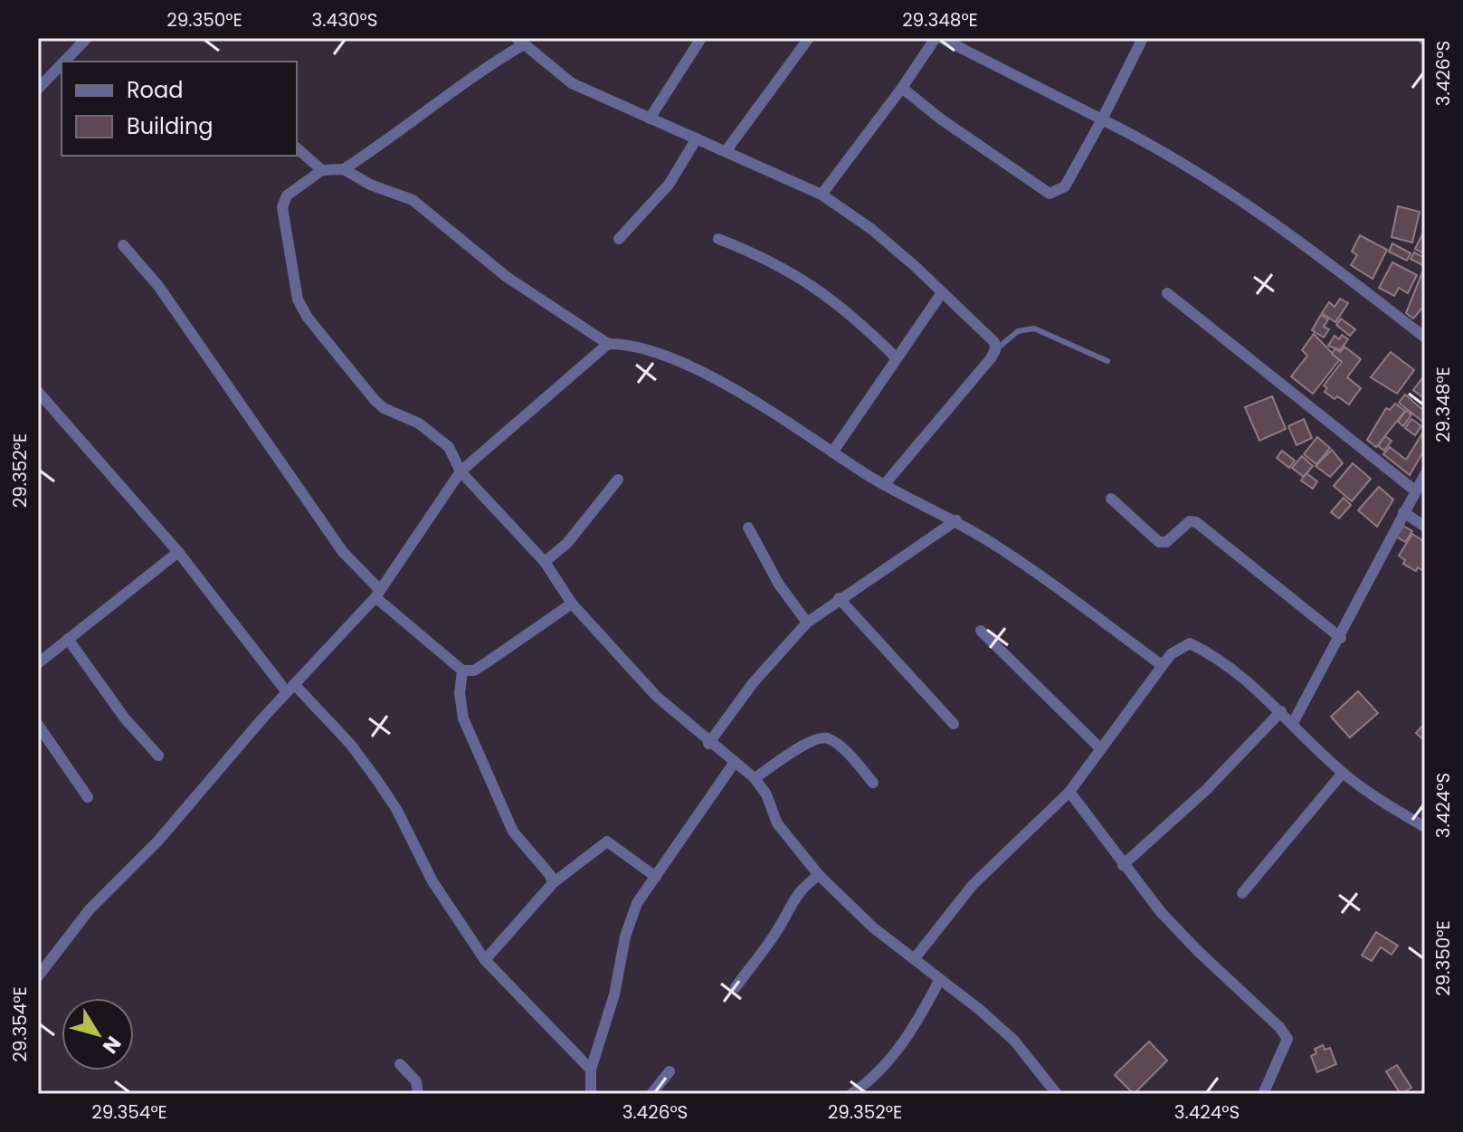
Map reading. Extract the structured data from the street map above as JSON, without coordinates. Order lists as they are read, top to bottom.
{
  "legend": ["Road", "Building"],
  "north": "bottom right",
  "coordinates": [
    "29.350°E",
    "3.430°S",
    "29.348°E",
    "3.426°S",
    "29.352°E",
    "3.424°S",
    "29.354°E"
  ]
}
